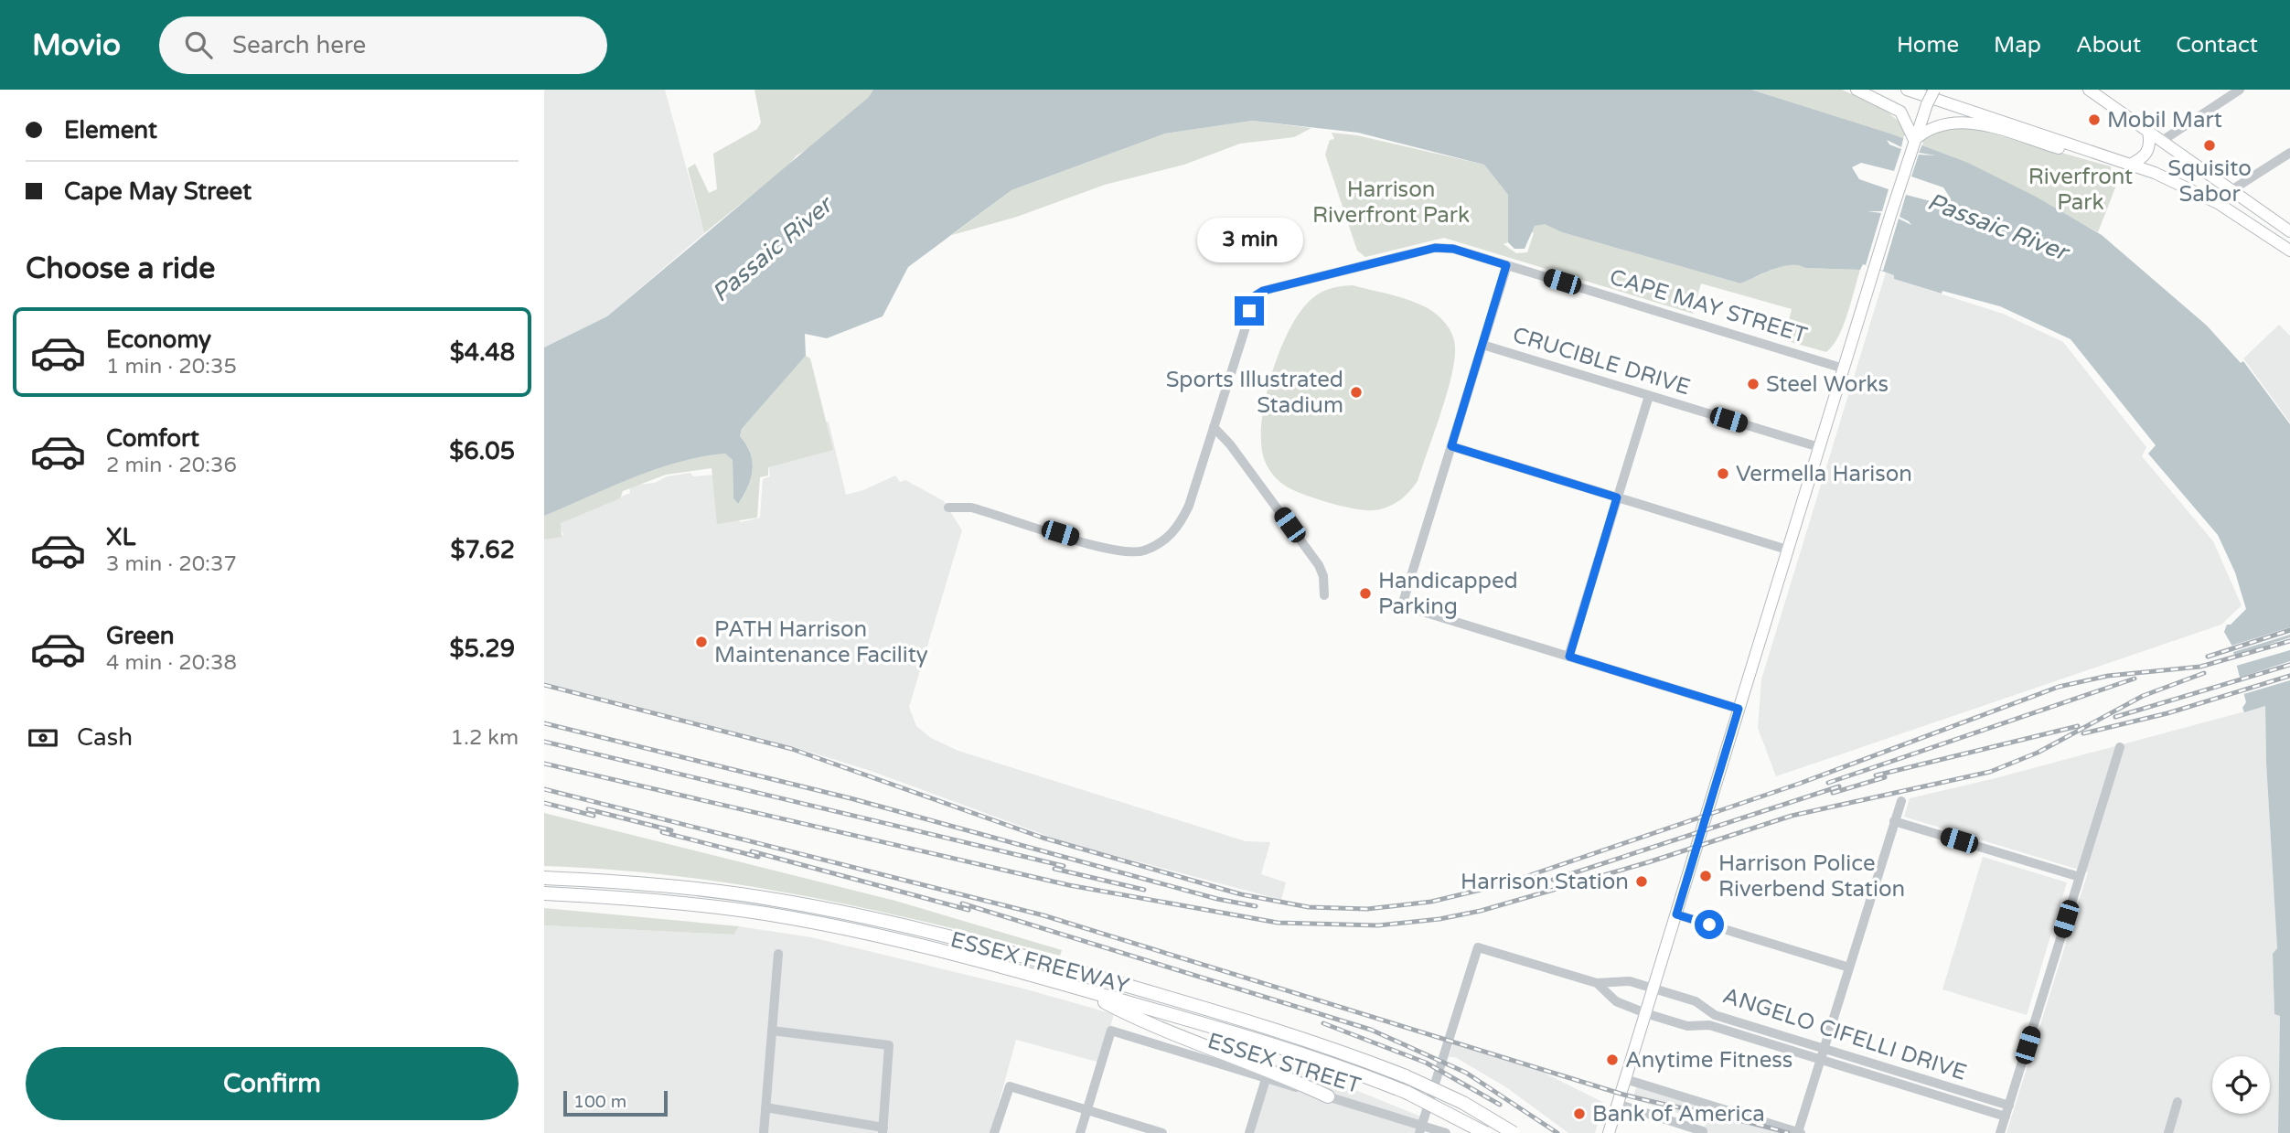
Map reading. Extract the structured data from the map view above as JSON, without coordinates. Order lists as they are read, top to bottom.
{
  "streets": {
    "highway": ["ESSEX FREEWAY"],
    "street": [
      "CAPE MAY STREET",
      "CRUCIBLE DRIVE",
      "ANGELO CIFELLI DRIVE",
      "ESSEX STREET"
    ]
  },
  "crossings": [
    ["ANGELO CIFELLI DRIVE", "ESSEX STREET"]
  ],
  "water": ["Passaic River"],
  "parks": ["Riverfront Park", "Harrison Riverfront Park"],
  "places": [
    "Mobil Mart",
    "Squisito Sabor",
    "Steel Works",
    "Sports Illustrated Stadium",
    "Vermella Harison",
    "Handicapped Parking",
    "PATH Harrison Maintenance Facility",
    "Harrison Police Riverbend Station",
    "Harrison Station",
    "Anytime Fitness",
    "Bank of America"
  ],
  "scale_bar": "100 m",
  "page": {
    "header": "Movio",
    "search": "Search here",
    "nav": [
      "Home",
      "Map",
      "About",
      "Contact"
    ],
    "banner": ["Element", "Cape May Street"],
    "bubble": "3 min",
    "heading": "Choose a ride",
    "list": [
      {
        "name": "Economy",
        "note": "1 min · 20:35",
        "value": "$4.48"
      },
      {
        "name": "Comfort",
        "note": "2 min · 20:36",
        "value": "$6.05"
      },
      {
        "name": "XL",
        "note": "3 min · 20:37",
        "value": "$7.62"
      },
      {
        "name": "Green",
        "note": "4 min · 20:38",
        "value": "$5.29"
      }
    ],
    "pay": ["Cash", "1.2 km"],
    "buttons": "Confirm",
    "scale": "100 m"
  }
}
